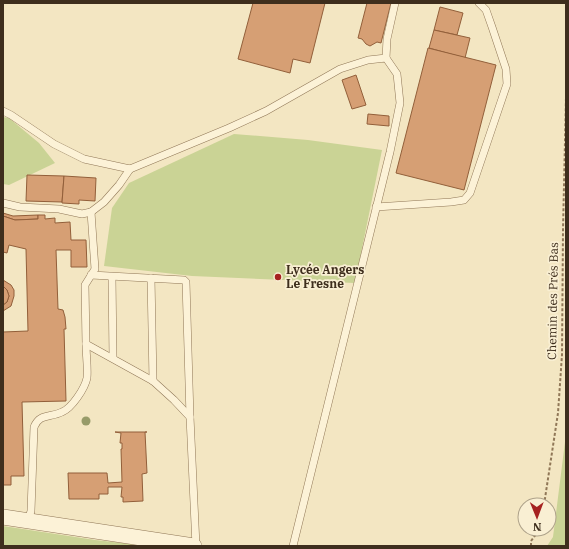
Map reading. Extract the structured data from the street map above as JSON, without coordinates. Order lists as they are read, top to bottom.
{
  "streets": {
    "path": ["Chemin des Prés Bas"]
  },
  "places": ["Lycée Angers Le Fresne"],
  "north": "bottom"
}
